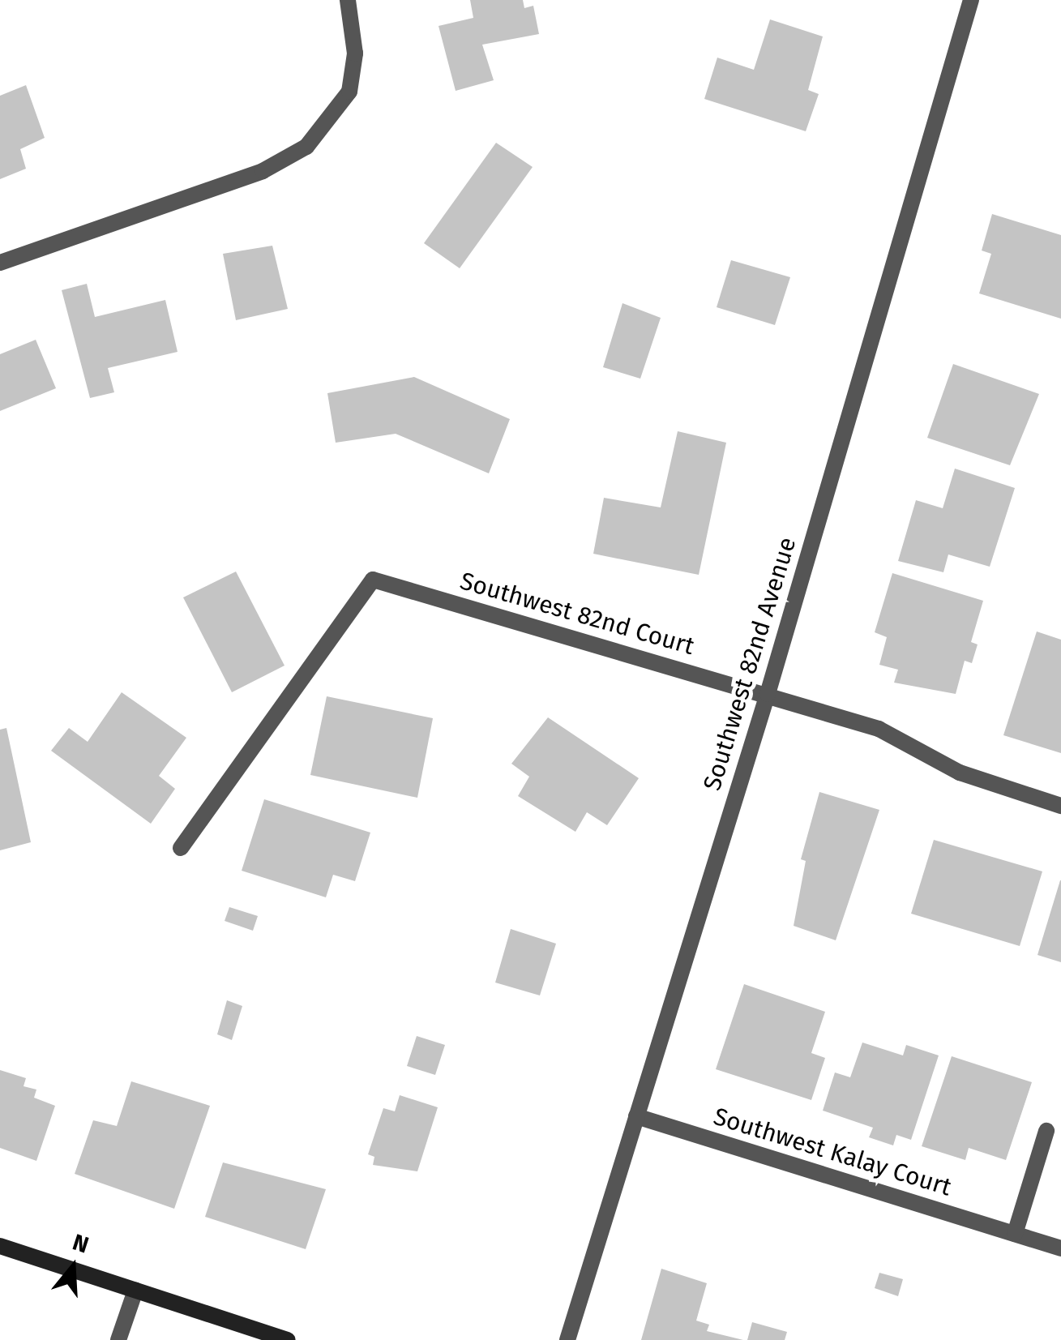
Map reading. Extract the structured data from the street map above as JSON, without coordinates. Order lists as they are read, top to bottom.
{
  "streets": {
    "street": ["Southwest 82nd Court", "Southwest 82nd Avenue", "Southwest Kalay Court"]
  },
  "crossings": [
    ["Southwest 82nd Court", "Southwest 82nd Avenue"],
    ["Southwest 82nd Avenue", "Southwest Kalay Court"]
  ],
  "north": "top"
}
